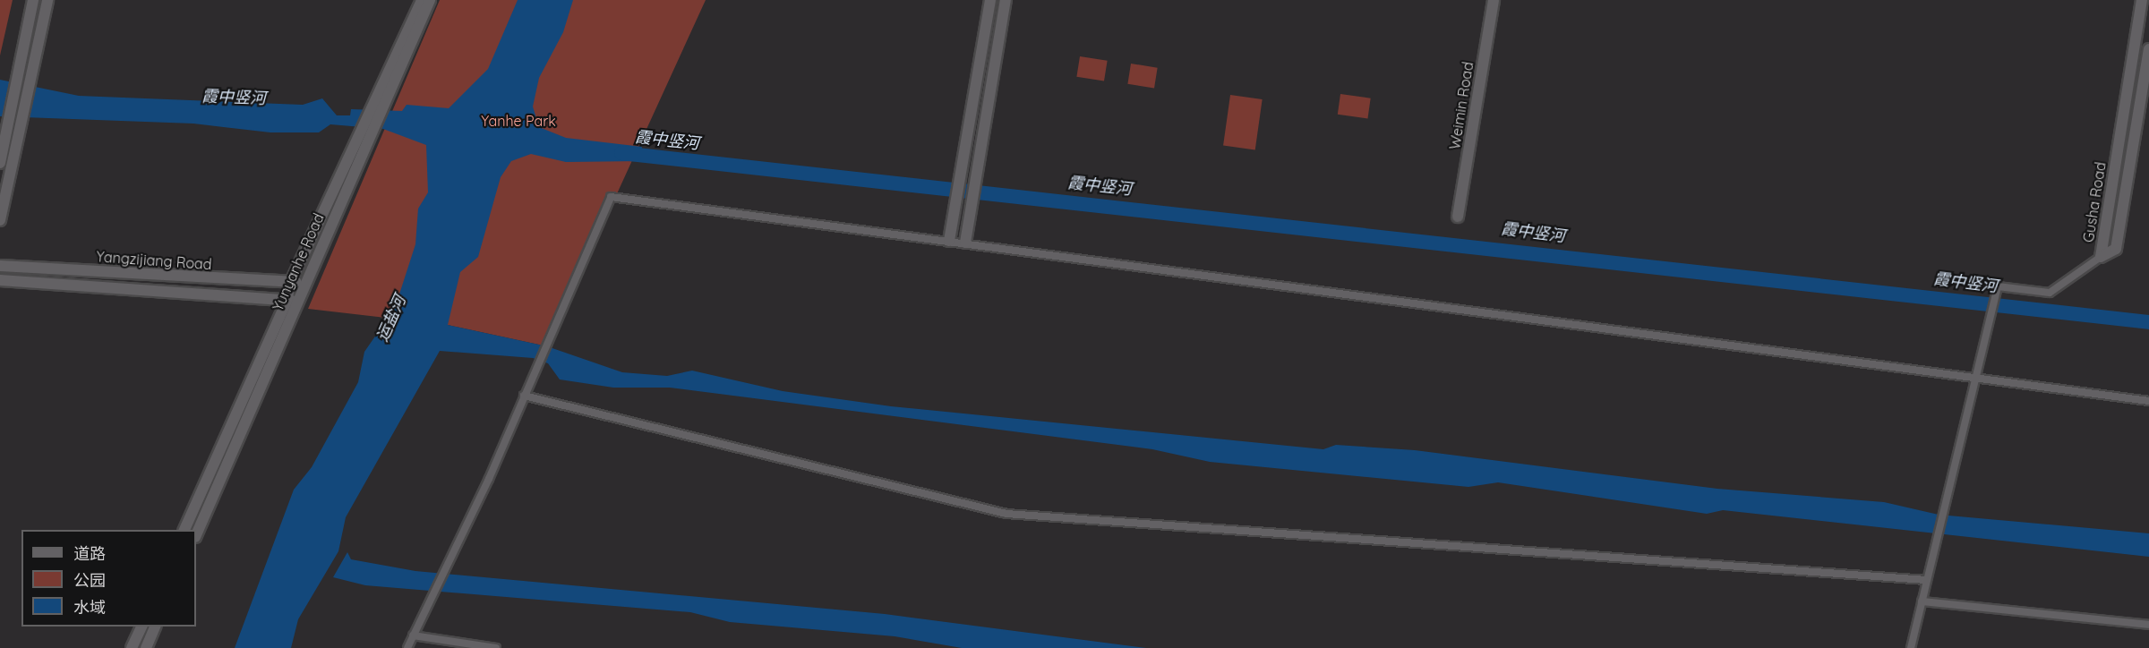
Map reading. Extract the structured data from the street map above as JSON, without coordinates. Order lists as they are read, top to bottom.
{
  "streets": {
    "main road": [
      "Weimin Road",
      "Gusha Road",
      "Yangzijiang Road",
      "Yunyanhe Road"
    ]
  },
  "crossings": [
    ["Yangzijiang Road", "Yunyanhe Road"]
  ],
  "water": ["霞中竖河", "运盐河"],
  "parks": ["Yanhe Park"],
  "legend": ["道路", "公园", "水域"]
}
